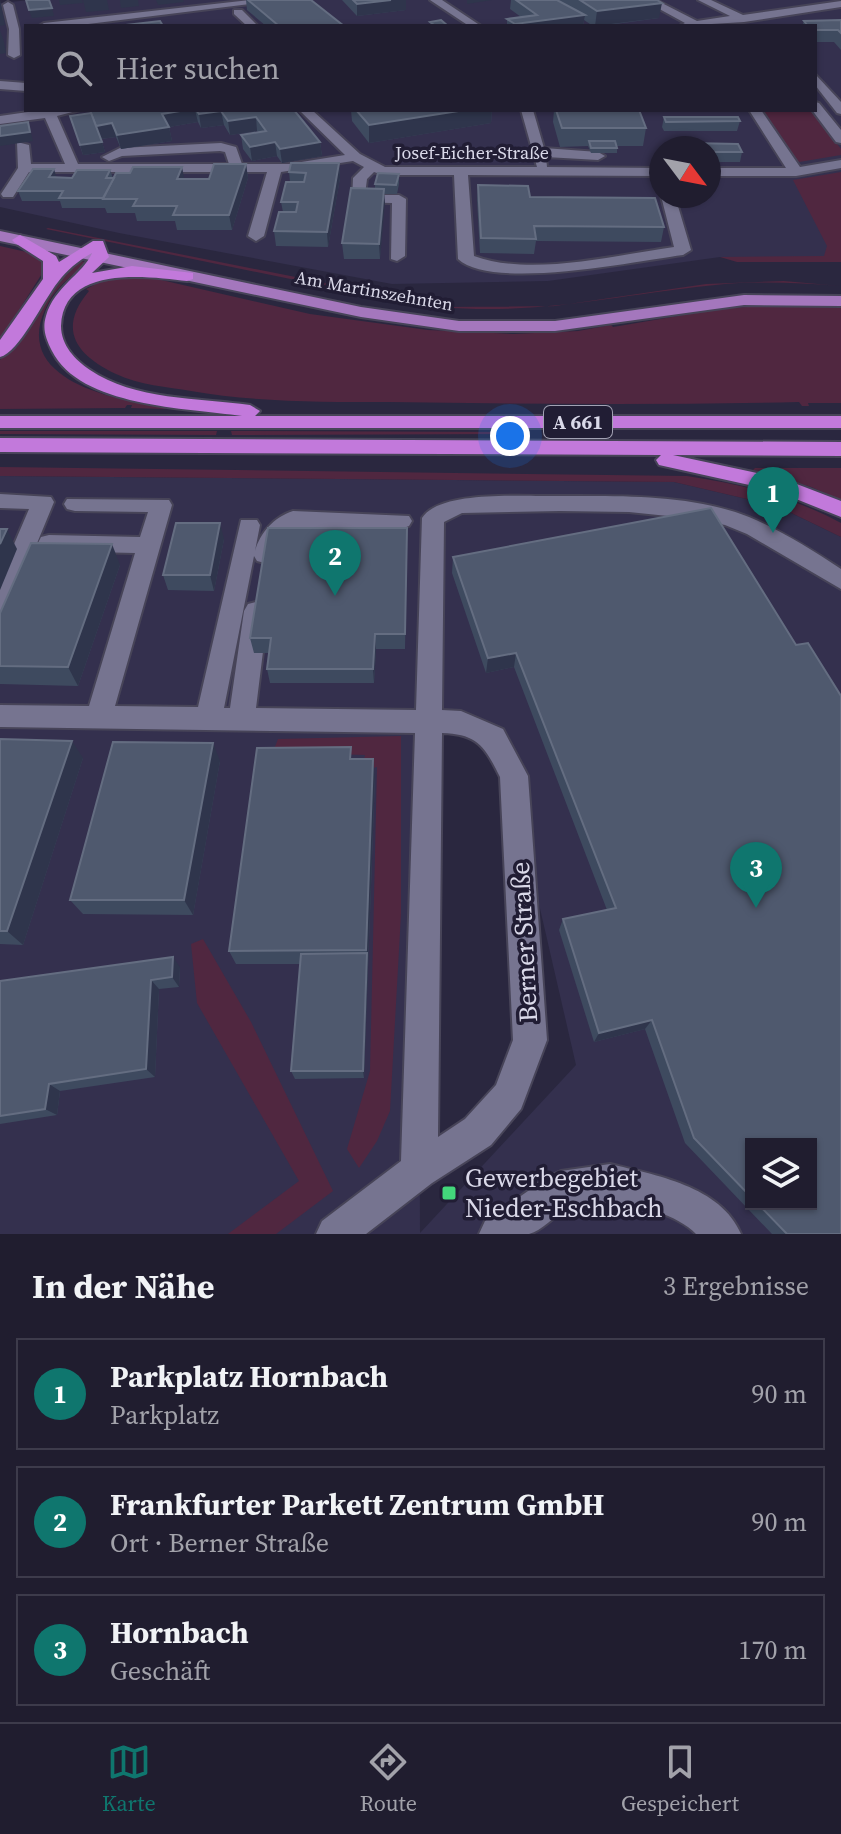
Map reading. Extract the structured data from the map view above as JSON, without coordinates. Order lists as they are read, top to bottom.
{
  "streets": {
    "highway": ["A 661"],
    "main road": ["Am Martinszehnten"],
    "street": ["Josef-Eicher-Straße", "Berner Straße"]
  },
  "places": {
    "transit": ["Gewerbegebiet Nieder-Eschbach"]
  },
  "north": "bottom right",
  "page": {
    "search": "Hier suchen",
    "pins": ["1", "2", "3"],
    "heading": ["In der Nähe", "3 Ergebnisse"],
    "list": [
      {
        "mark": "1",
        "name": "Parkplatz Hornbach",
        "note": "Parkplatz",
        "value": "90 m"
      },
      {
        "mark": "2",
        "name": "Frankfurter Parkett Zentrum GmbH",
        "note": "Ort · Berner Straße",
        "value": "90 m"
      },
      {
        "mark": "3",
        "name": "Hornbach",
        "note": "Geschäft",
        "value": "170 m"
      }
    ],
    "nav": ["Karte", "Route", "Gespeichert"]
  }
}
